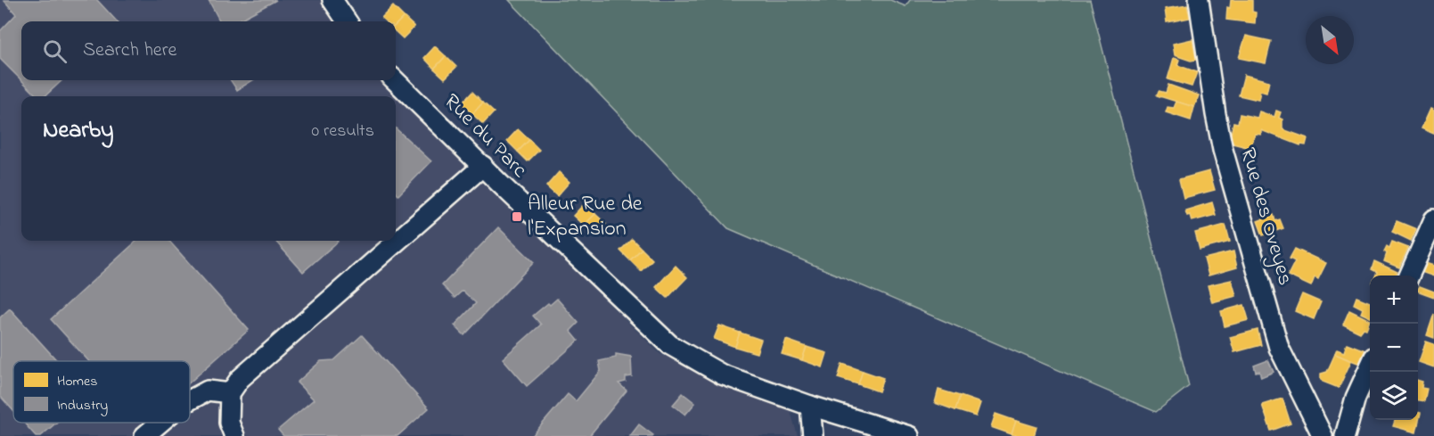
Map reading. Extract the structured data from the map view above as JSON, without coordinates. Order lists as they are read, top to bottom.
{
  "streets": {
    "street": ["Rue du Parc", "Rue des Oveyes"]
  },
  "places": {
    "transit": ["Alleur Rue de l'Expansion"]
  },
  "legend": ["Homes", "Industry"],
  "north": "bottom right",
  "page": {
    "search": "Search here",
    "heading": ["Nearby", "0 results"],
    "map_buttons": ["+", "−"]
  }
}
